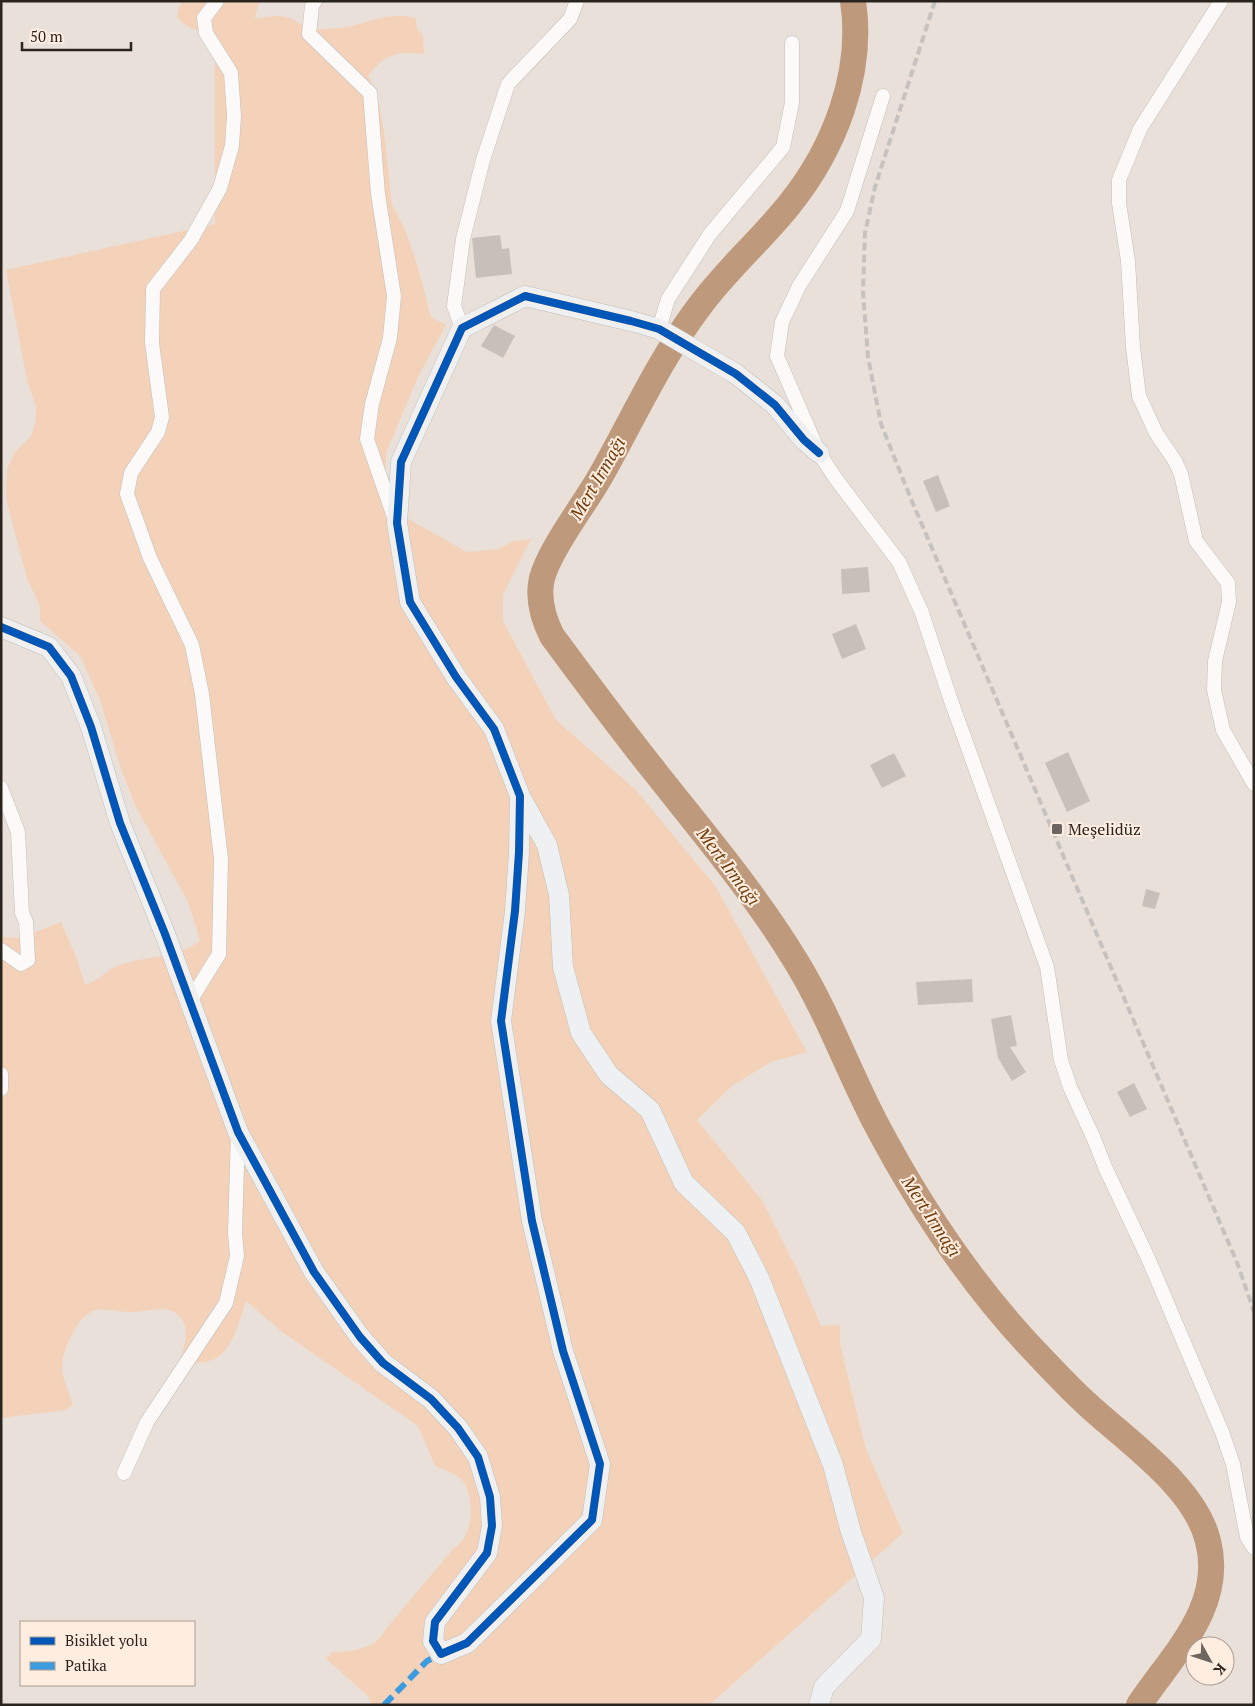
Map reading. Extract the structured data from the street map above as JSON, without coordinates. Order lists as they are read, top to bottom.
{
  "water": ["Mert Irmağı"],
  "places": {
    "transit": ["Meşelidüz"]
  },
  "legend": ["Bisiklet yolu", "Patika"],
  "scale_bar": "50 m",
  "north": "bottom right"
}
